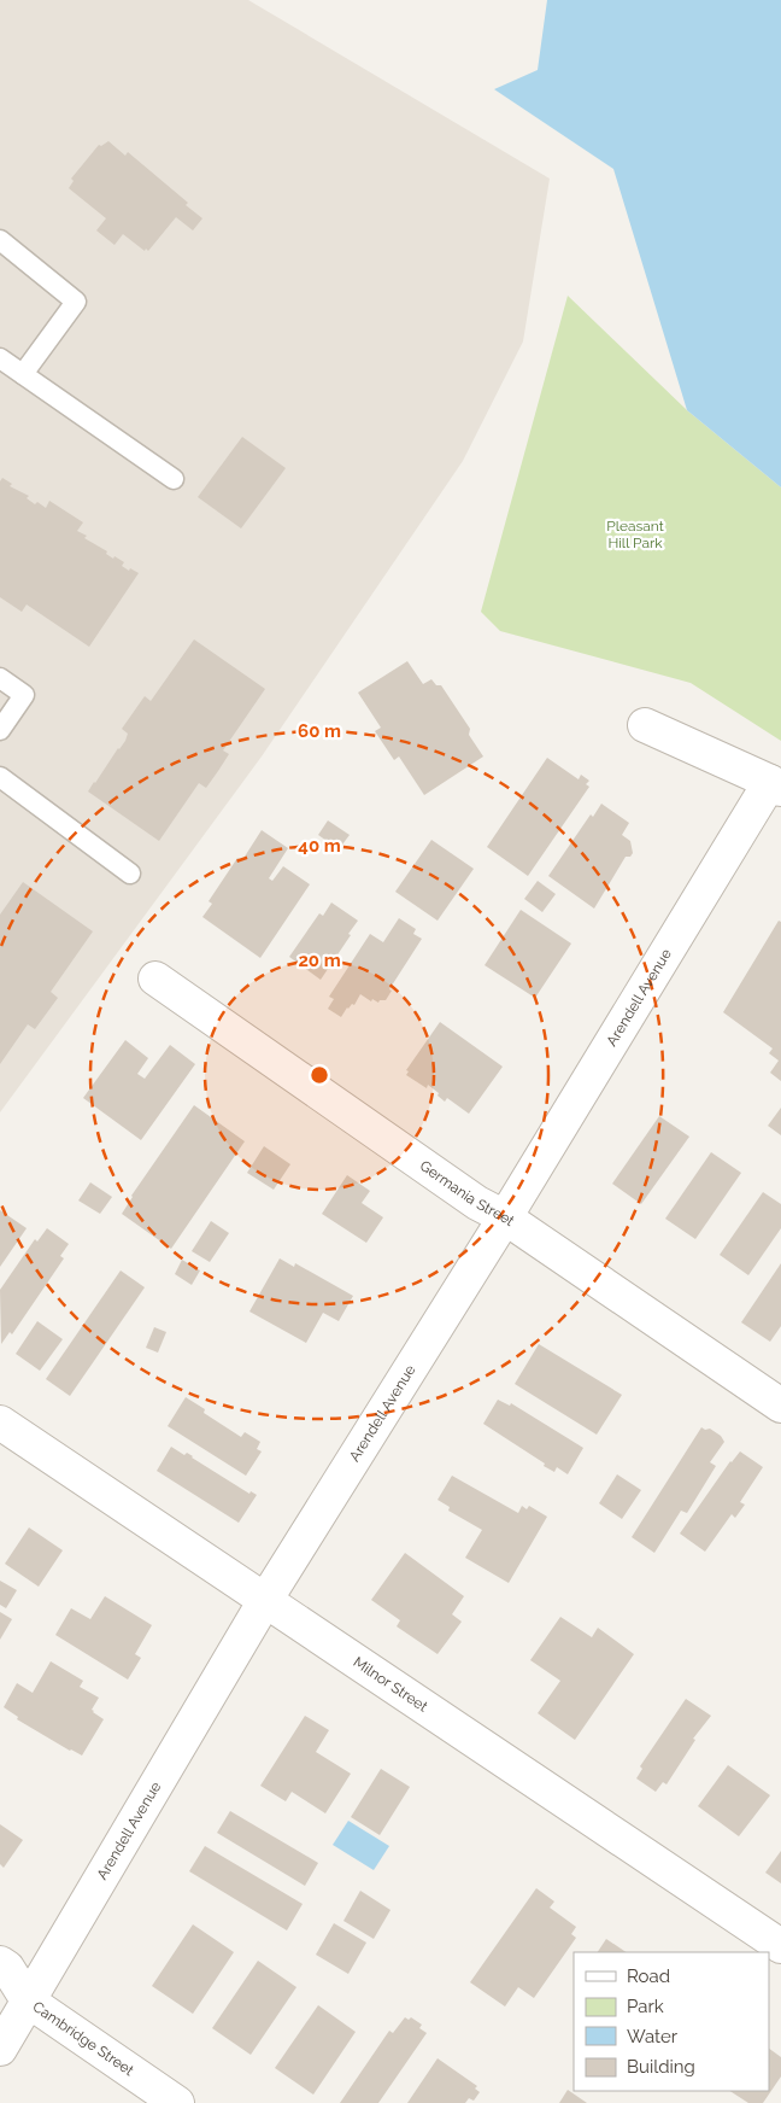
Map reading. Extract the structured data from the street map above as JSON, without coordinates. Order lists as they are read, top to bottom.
{
  "streets": {
    "street": [
      "Arendell Avenue",
      "Germania Street",
      "Milnor Street",
      "Cambridge Street"
    ]
  },
  "crossings": [
    ["Arendell Avenue", "Germania Street"],
    ["Arendell Avenue", "Milnor Street"],
    ["Arendell Avenue", "Cambridge Street"]
  ],
  "parks": ["Pleasant Hill Park"],
  "legend": [
    "Road",
    "Park",
    "Water",
    "Building"
  ],
  "rings": ["60 m", "40 m", "20 m"]
}
